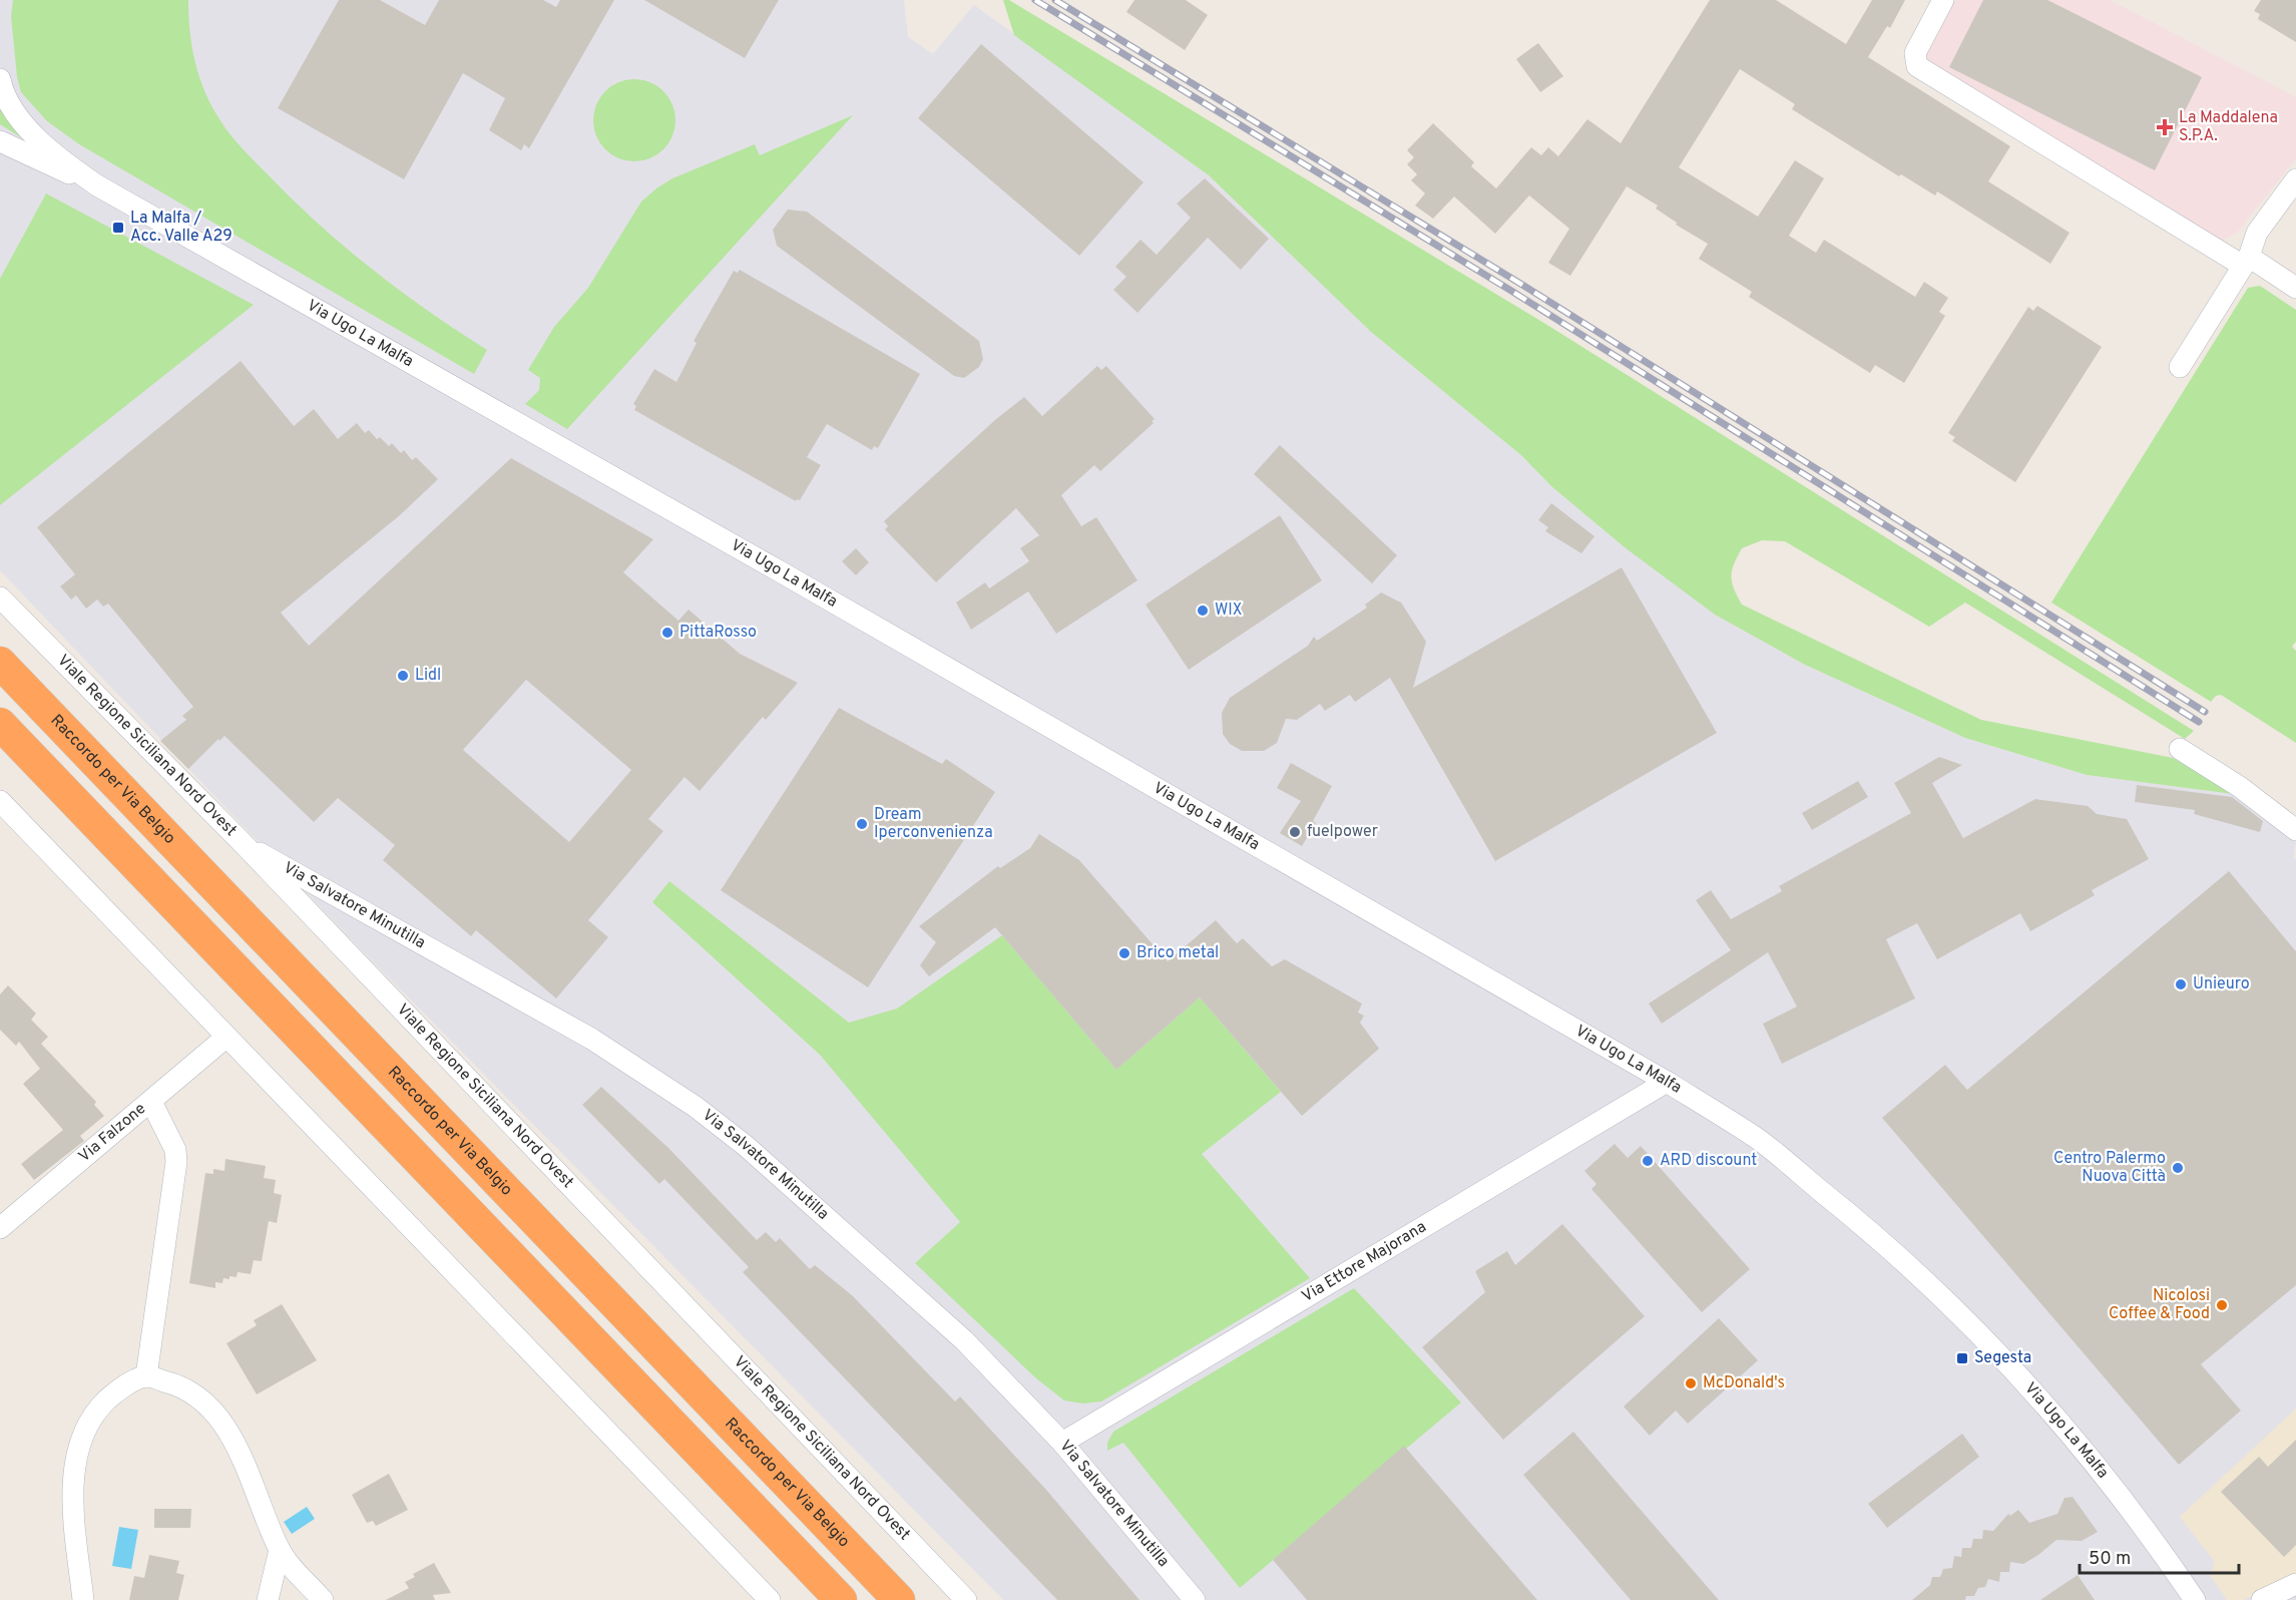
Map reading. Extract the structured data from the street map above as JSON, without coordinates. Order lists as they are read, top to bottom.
{
  "streets": {
    "highway": ["Raccordo per Via Belgio"],
    "street": [
      "Via Ugo La Malfa",
      "Viale Regione Siciliana Nord Ovest",
      "Via Salvatore Minutilla",
      "Via Falzone",
      "Via Ettore Majorana"
    ]
  },
  "crossings": [
    ["Via Ugo La Malfa", "Via Ettore Majorana"],
    ["Viale Regione Siciliana Nord Ovest", "Via Salvatore Minutilla"],
    ["Via Salvatore Minutilla", "Via Ettore Majorana"]
  ],
  "places": {
    "health": ["La Maddalena S.P.A."],
    "transit": ["La Malfa / Acc. Valle A29", "Segesta"],
    "other": [
      "WIX",
      "PittaRosso",
      "Lidl",
      "Dream Iperconvenienza",
      "fuelpower",
      "Brico metal",
      "Unieuro",
      "ARD discount",
      "Centro Palermo Nuova Città",
      "Nicolosi Coffee & Food",
      "McDonald's"
    ]
  },
  "scale_bar": "50 m"
}
